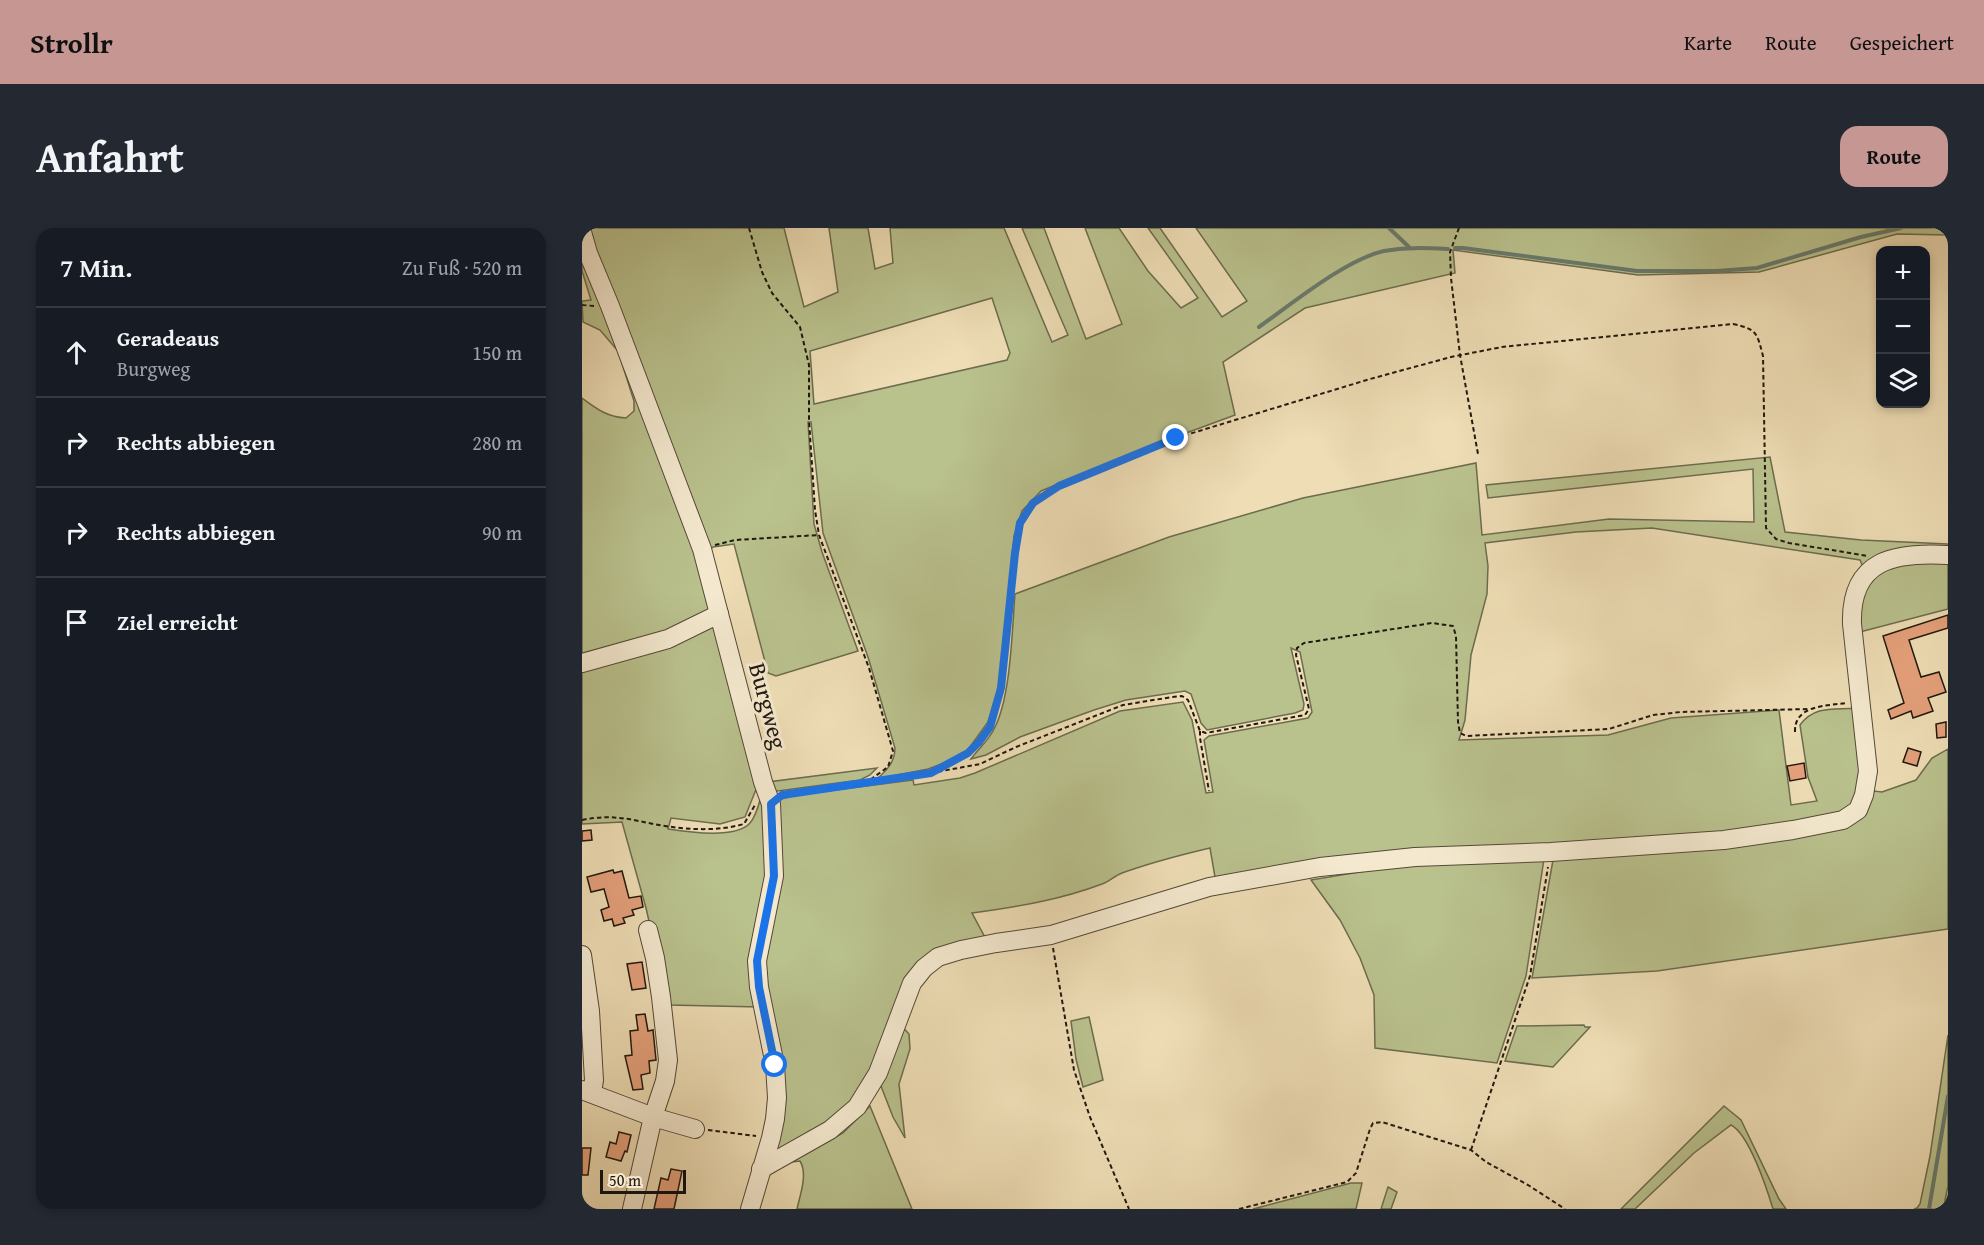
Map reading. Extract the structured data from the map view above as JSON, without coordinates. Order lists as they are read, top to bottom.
{
  "streets": {
    "street": ["Burgweg"]
  },
  "scale_bar": "50 m",
  "page": {
    "header": "Strollr",
    "nav": ["Karte", "Route", "Gespeichert"],
    "title": "Anfahrt",
    "buttons": "Route",
    "heading": ["7 Min.", "Zu Fuß · 520 m"],
    "map_buttons": ["+", "−"],
    "list": [
      ["Geradeaus", "Burgweg", "150 m"],
      ["Rechts abbiegen", "280 m"],
      ["Rechts abbiegen", "90 m"],
      "Ziel erreicht"
    ],
    "scale": "50 m"
  }
}
